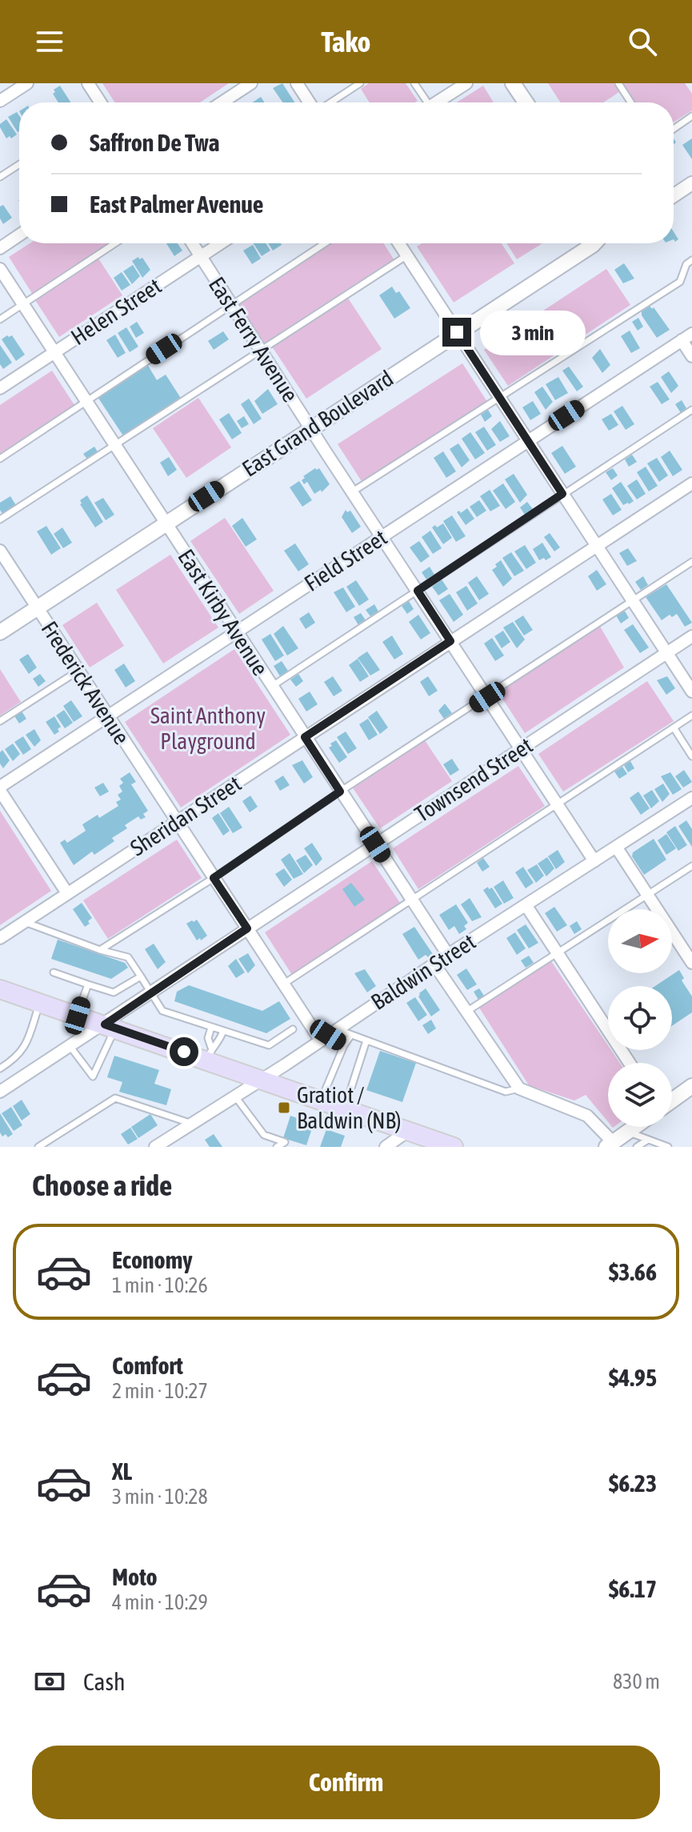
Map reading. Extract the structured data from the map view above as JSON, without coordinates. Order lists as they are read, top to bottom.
{
  "streets": {
    "main road": ["East Grand Boulevard"],
    "street": [
      "Helen Street",
      "East Ferry Avenue",
      "Field Street",
      "East Kirby Avenue",
      "Frederick Avenue",
      "Townsend Street",
      "Sheridan Street",
      "Baldwin Street"
    ]
  },
  "crossings": [
    ["Helen Street", "East Ferry Avenue"],
    ["Helen Street", "East Kirby Avenue"],
    ["East Ferry Avenue", "East Grand Boulevard"],
    ["East Ferry Avenue", "Field Street"],
    ["East Ferry Avenue", "Townsend Street"],
    ["East Ferry Avenue", "Sheridan Street"],
    ["East Ferry Avenue", "Baldwin Street"],
    ["East Grand Boulevard", "East Kirby Avenue"],
    ["East Grand Boulevard", "Frederick Avenue"],
    ["Field Street", "East Kirby Avenue"],
    ["Field Street", "Frederick Avenue"],
    ["East Kirby Avenue", "Townsend Street"],
    ["East Kirby Avenue", "Sheridan Street"],
    ["East Kirby Avenue", "Baldwin Street"],
    ["Frederick Avenue", "Townsend Street"],
    ["Frederick Avenue", "Sheridan Street"]
  ],
  "parks": ["Saint Anthony Playground"],
  "places": {
    "transit": ["Gratiot / Baldwin (NB)"]
  },
  "north": "right",
  "page": {
    "header": "Tako",
    "banner": ["Saffron De Twa", "East Palmer Avenue"],
    "bubble": "3 min",
    "heading": "Choose a ride",
    "list": [
      {
        "name": "Economy",
        "note": "1 min · 10:26",
        "value": "$3.66"
      },
      {
        "name": "Comfort",
        "note": "2 min · 10:27",
        "value": "$4.95"
      },
      {
        "name": "XL",
        "note": "3 min · 10:28",
        "value": "$6.23"
      },
      {
        "name": "Moto",
        "note": "4 min · 10:29",
        "value": "$6.17"
      }
    ],
    "pay": ["Cash", "830 m"],
    "buttons": "Confirm"
  }
}
